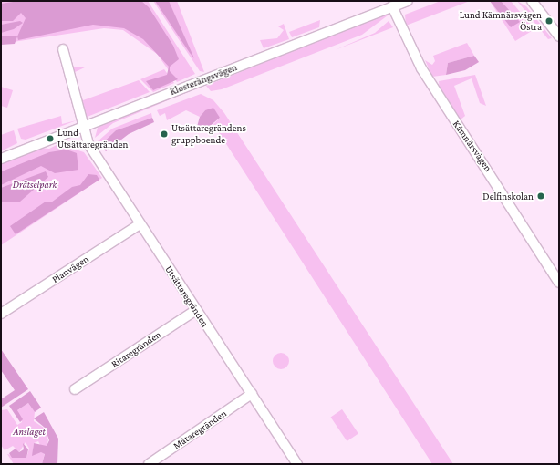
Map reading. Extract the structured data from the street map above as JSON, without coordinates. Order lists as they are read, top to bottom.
{
  "streets": {
    "street": [
      "Klosterängsvägen",
      "Kämnärsvägen",
      "Planvägen",
      "Utsättaregränden",
      "Ritaregränden",
      "Mätaregränden"
    ]
  },
  "crossings": [
    ["Klosterängsvägen", "Kämnärsvägen"],
    ["Klosterängsvägen", "Utsättaregränden"],
    ["Planvägen", "Utsättaregränden"],
    ["Utsättaregränden", "Ritaregränden"],
    ["Utsättaregränden", "Mätaregränden"]
  ],
  "parks": ["Drätselpark", "Anslaget"],
  "places": [
    "Lund Kämnärsvägen Östra",
    "Utsättaregrändens gruppboende",
    "Lund Utsättaregränden",
    "Delfinskolan"
  ]
}
